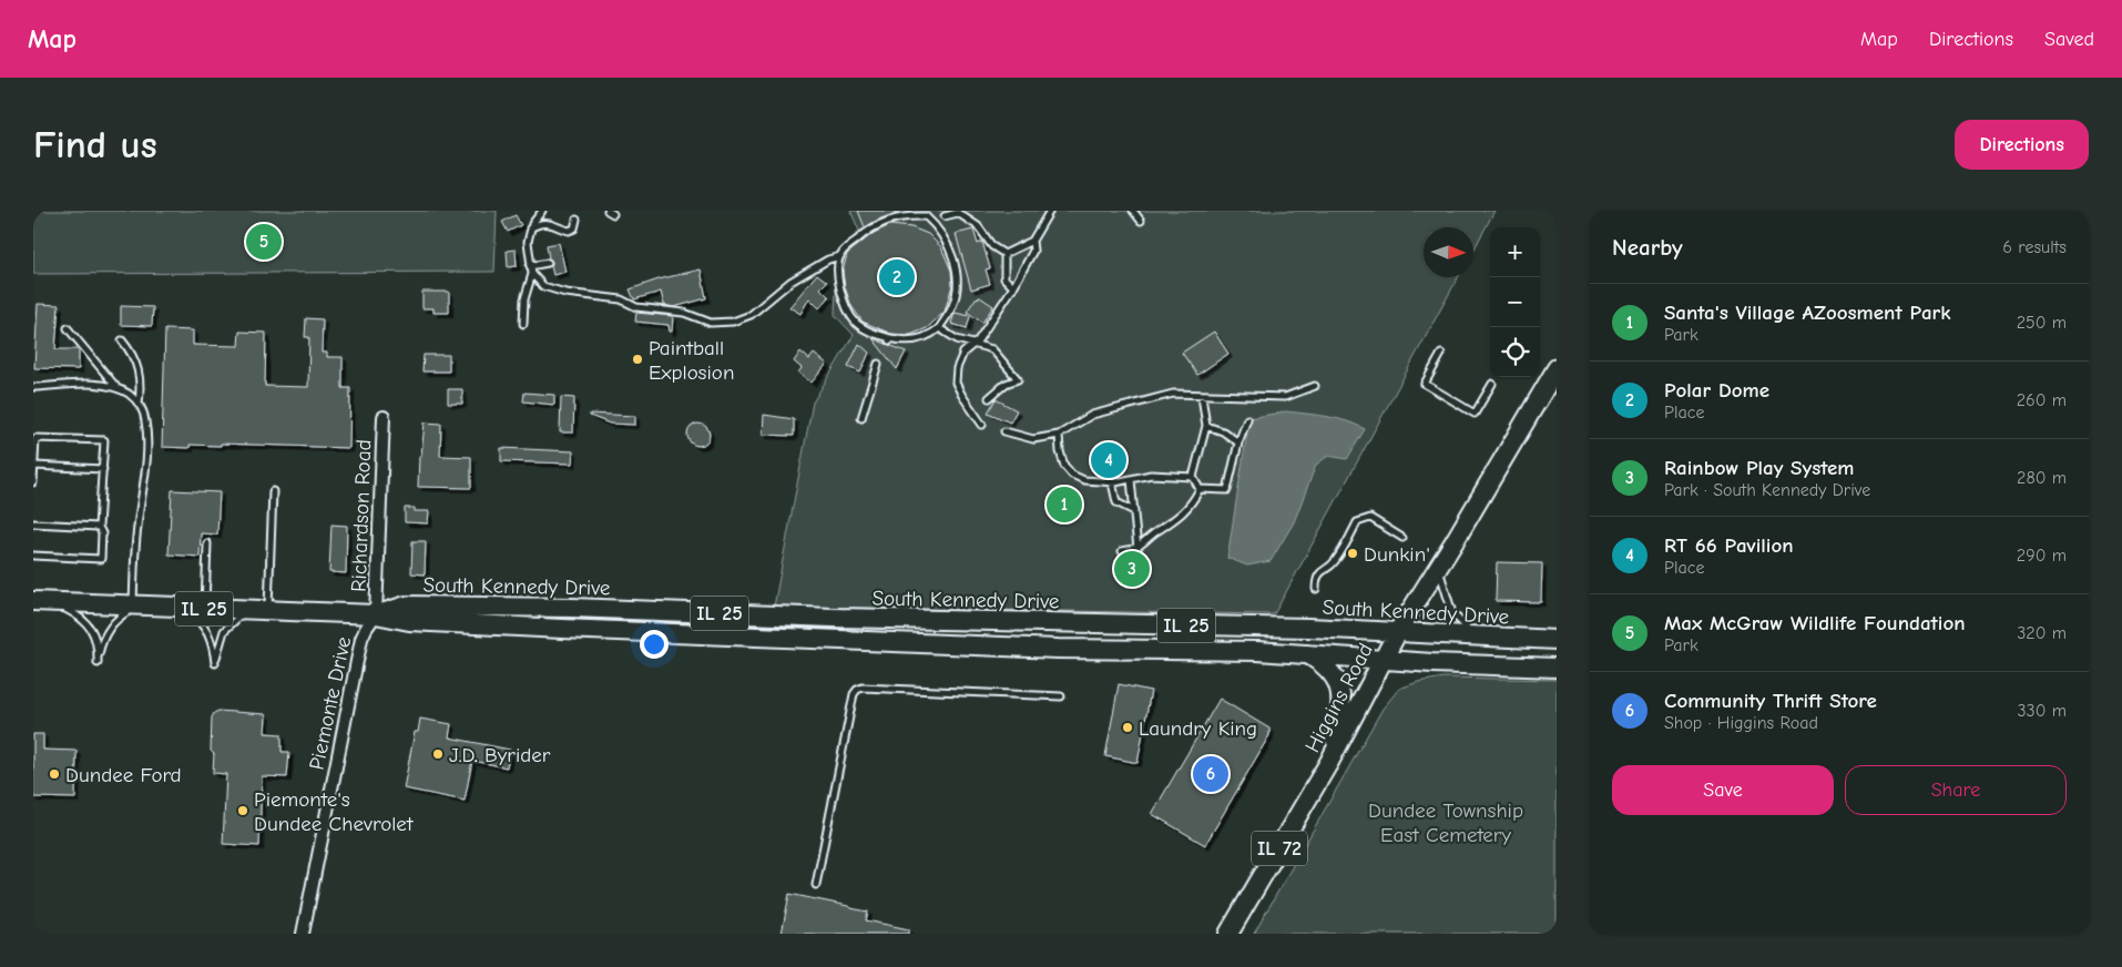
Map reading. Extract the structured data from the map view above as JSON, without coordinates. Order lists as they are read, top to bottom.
{
  "streets": {
    "main road": [
      "South Kennedy Drive",
      "IL 25",
      "Higgins Road",
      "IL 72"
    ],
    "street": ["Richardson Road", "Piemonte Drive"]
  },
  "crossings": [
    ["Richardson Road", "South Kennedy Drive"],
    ["Richardson Road", "Piemonte Drive"],
    ["South Kennedy Drive", "Higgins Road"],
    ["South Kennedy Drive", "Piemonte Drive"]
  ],
  "parks": ["Dundee Township East Cemetery"],
  "places": [
    "Paintball Explosion",
    "Dunkin'",
    "Laundry King",
    "J.D. Byrider",
    "Dundee Ford",
    "Piemonte's Dundee Chevrolet"
  ],
  "north": "right",
  "page": {
    "header": "Map",
    "nav": ["Map", "Directions", "Saved"],
    "buttons": [
      "Directions",
      ["Save", "Share"]
    ],
    "title": "Find us",
    "heading": ["Nearby", "6 results"],
    "pins": [
      "5",
      "2",
      "4",
      "1",
      "3",
      "6"
    ],
    "map_buttons": ["+", "−"],
    "list": [
      {
        "mark": "1",
        "name": "Santa's Village AZoosment Park",
        "note": "Park",
        "value": "250 m"
      },
      {
        "mark": "2",
        "name": "Polar Dome",
        "note": "Place",
        "value": "260 m"
      },
      {
        "mark": "3",
        "name": "Rainbow Play System",
        "note": "Park · South Kennedy Drive",
        "value": "280 m"
      },
      {
        "mark": "4",
        "name": "RT 66 Pavilion",
        "note": "Place",
        "value": "290 m"
      },
      {
        "mark": "5",
        "name": "Max McGraw Wildlife Foundation",
        "note": "Park",
        "value": "320 m"
      },
      {
        "mark": "6",
        "name": "Community Thrift Store",
        "note": "Shop · Higgins Road",
        "value": "330 m"
      }
    ]
  }
}
